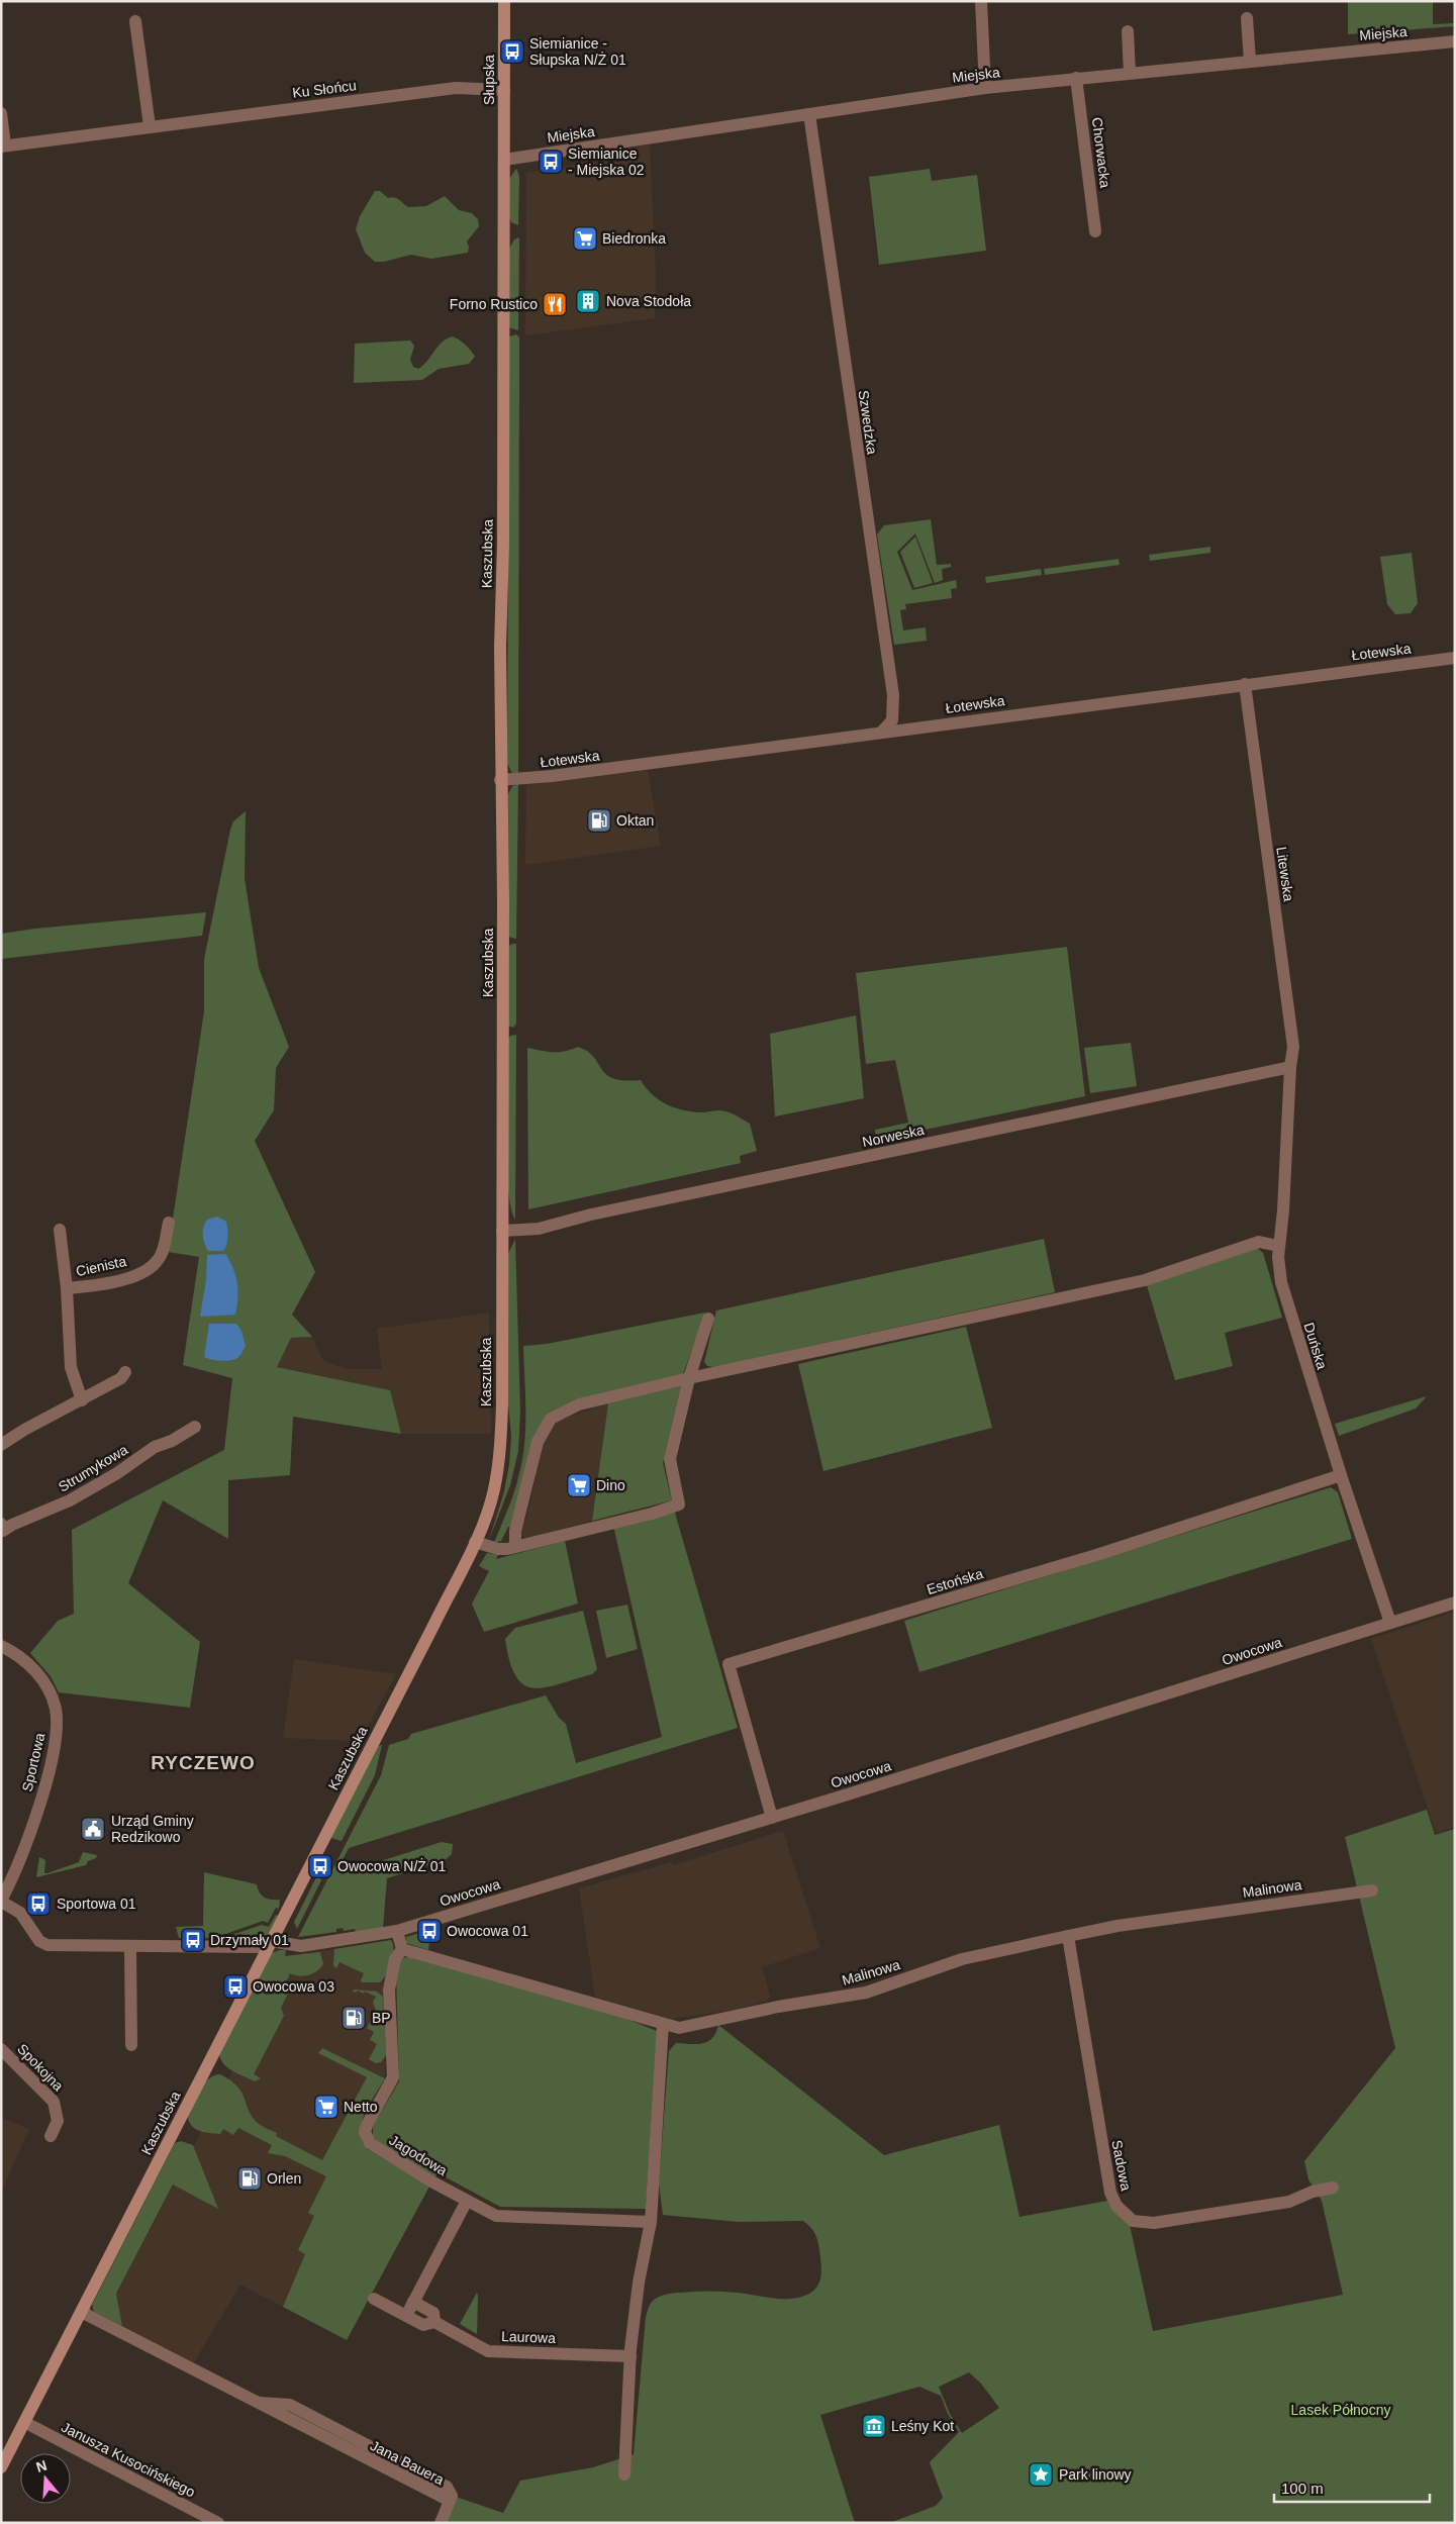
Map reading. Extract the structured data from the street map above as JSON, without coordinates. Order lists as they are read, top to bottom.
{
  "streets": {
    "main road": ["Słupska", "Kaszubska"],
    "street": [
      "Miejska",
      "Ku Słońcu",
      "Chorwacka",
      "Szwedzka",
      "Łotewska",
      "Litewska",
      "Norweska",
      "Cienista",
      "Duńska",
      "Strumykowa",
      "Estońska",
      "Owocowa",
      "Sportowa",
      "Malinowa",
      "Spokojna",
      "Jagodowa",
      "Sadowa",
      "Laurowa",
      "Janusza Kusocińskiego",
      "Jana Bauera"
    ]
  },
  "crossings": [
    ["Miejska", "Słupska"],
    ["Miejska", "Chorwacka"],
    ["Miejska", "Szwedzka"],
    ["Miejska", "Kaszubska"],
    ["Słupska", "Ku Słońcu"],
    ["Słupska", "Kaszubska"],
    ["Szwedzka", "Łotewska"],
    ["Kaszubska", "Łotewska"],
    ["Kaszubska", "Norweska"],
    ["Kaszubska", "Owocowa"],
    ["Kaszubska", "Janusza Kusocińskiego"],
    ["Kaszubska", "Jana Bauera"],
    ["Łotewska", "Litewska"],
    ["Litewska", "Norweska"],
    ["Litewska", "Duńska"],
    ["Norweska", "Duńska"],
    ["Duńska", "Estońska"],
    ["Duńska", "Owocowa"],
    ["Estońska", "Owocowa"],
    ["Owocowa", "Sportowa"],
    ["Malinowa", "Jagodowa"],
    ["Malinowa", "Sadowa"]
  ],
  "districts": ["RYCZEWO"],
  "parks": ["Lasek Północny"],
  "places": {
    "bus stop": [
      "Siemianice - Słupska N/Ż 01",
      "Siemianice - Miejska 02",
      "Owocowa N/Ż 01",
      "Sportowa 01",
      "Owocowa 01",
      "Drzymały 01",
      "Owocowa 03"
    ],
    "supermarket": ["Biedronka", "Dino", "Netto"],
    "building": ["Nova Stodoła"],
    "restaurant": ["Forno Rustico"],
    "fuel station": ["Oktan", "BP", "Orlen"],
    "public building": ["Urząd Gminy Redzikowo"],
    "museum": ["Leśny Kot"],
    "place": ["Park linowy"]
  },
  "scale_bar": "100 m",
  "north": "top"
}
